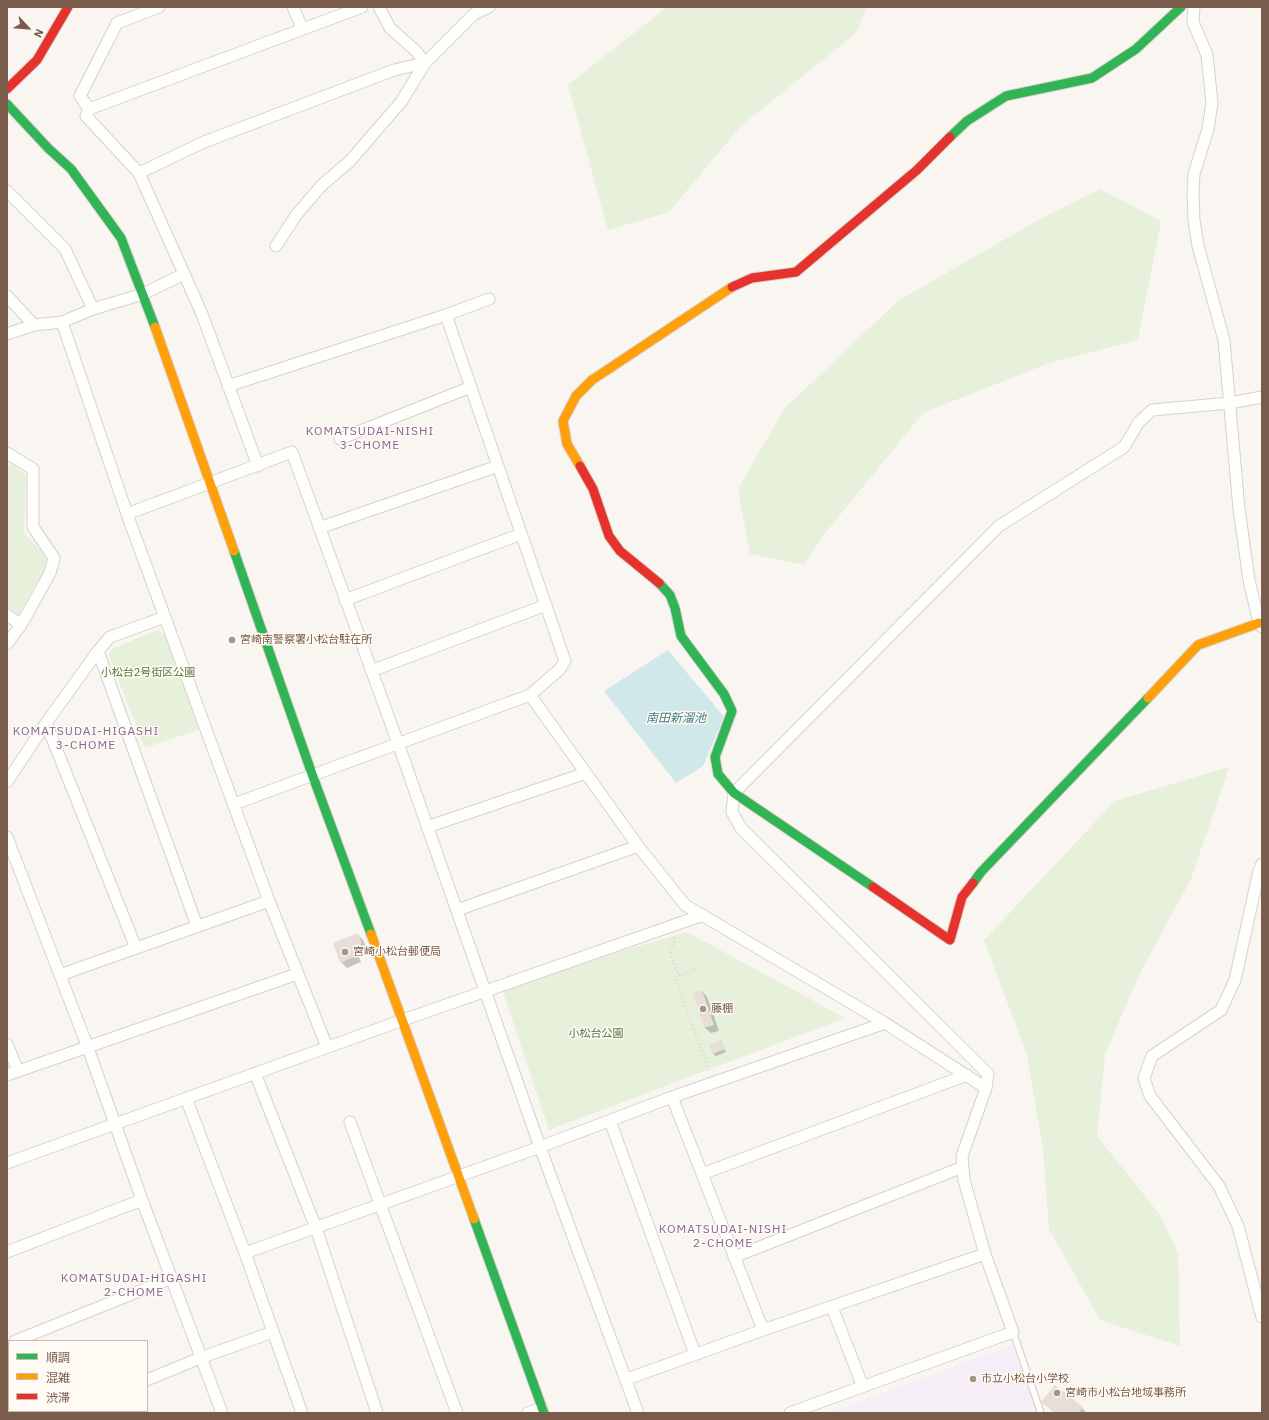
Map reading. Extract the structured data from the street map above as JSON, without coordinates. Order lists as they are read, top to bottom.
{
  "districts": [
    "KOMATSUDAI-NISHI 3-CHOME",
    "KOMATSUDAI-HIGASHI 3-CHOME",
    "KOMATSUDAI-NISHI 2-CHOME",
    "KOMATSUDAI-HIGASHI 2-CHOME"
  ],
  "water": ["南田新溜池"],
  "parks": ["小松台2号街区公園", "小松台公園"],
  "places": [
    "宮崎南警察署小松台駐在所",
    "宮崎小松台郵便局",
    "藤棚",
    "市立小松台小学校",
    "宮崎市小松台地域事務所"
  ],
  "legend": ["順調", "混雑", "渋滞"],
  "north": "bottom right"
}
